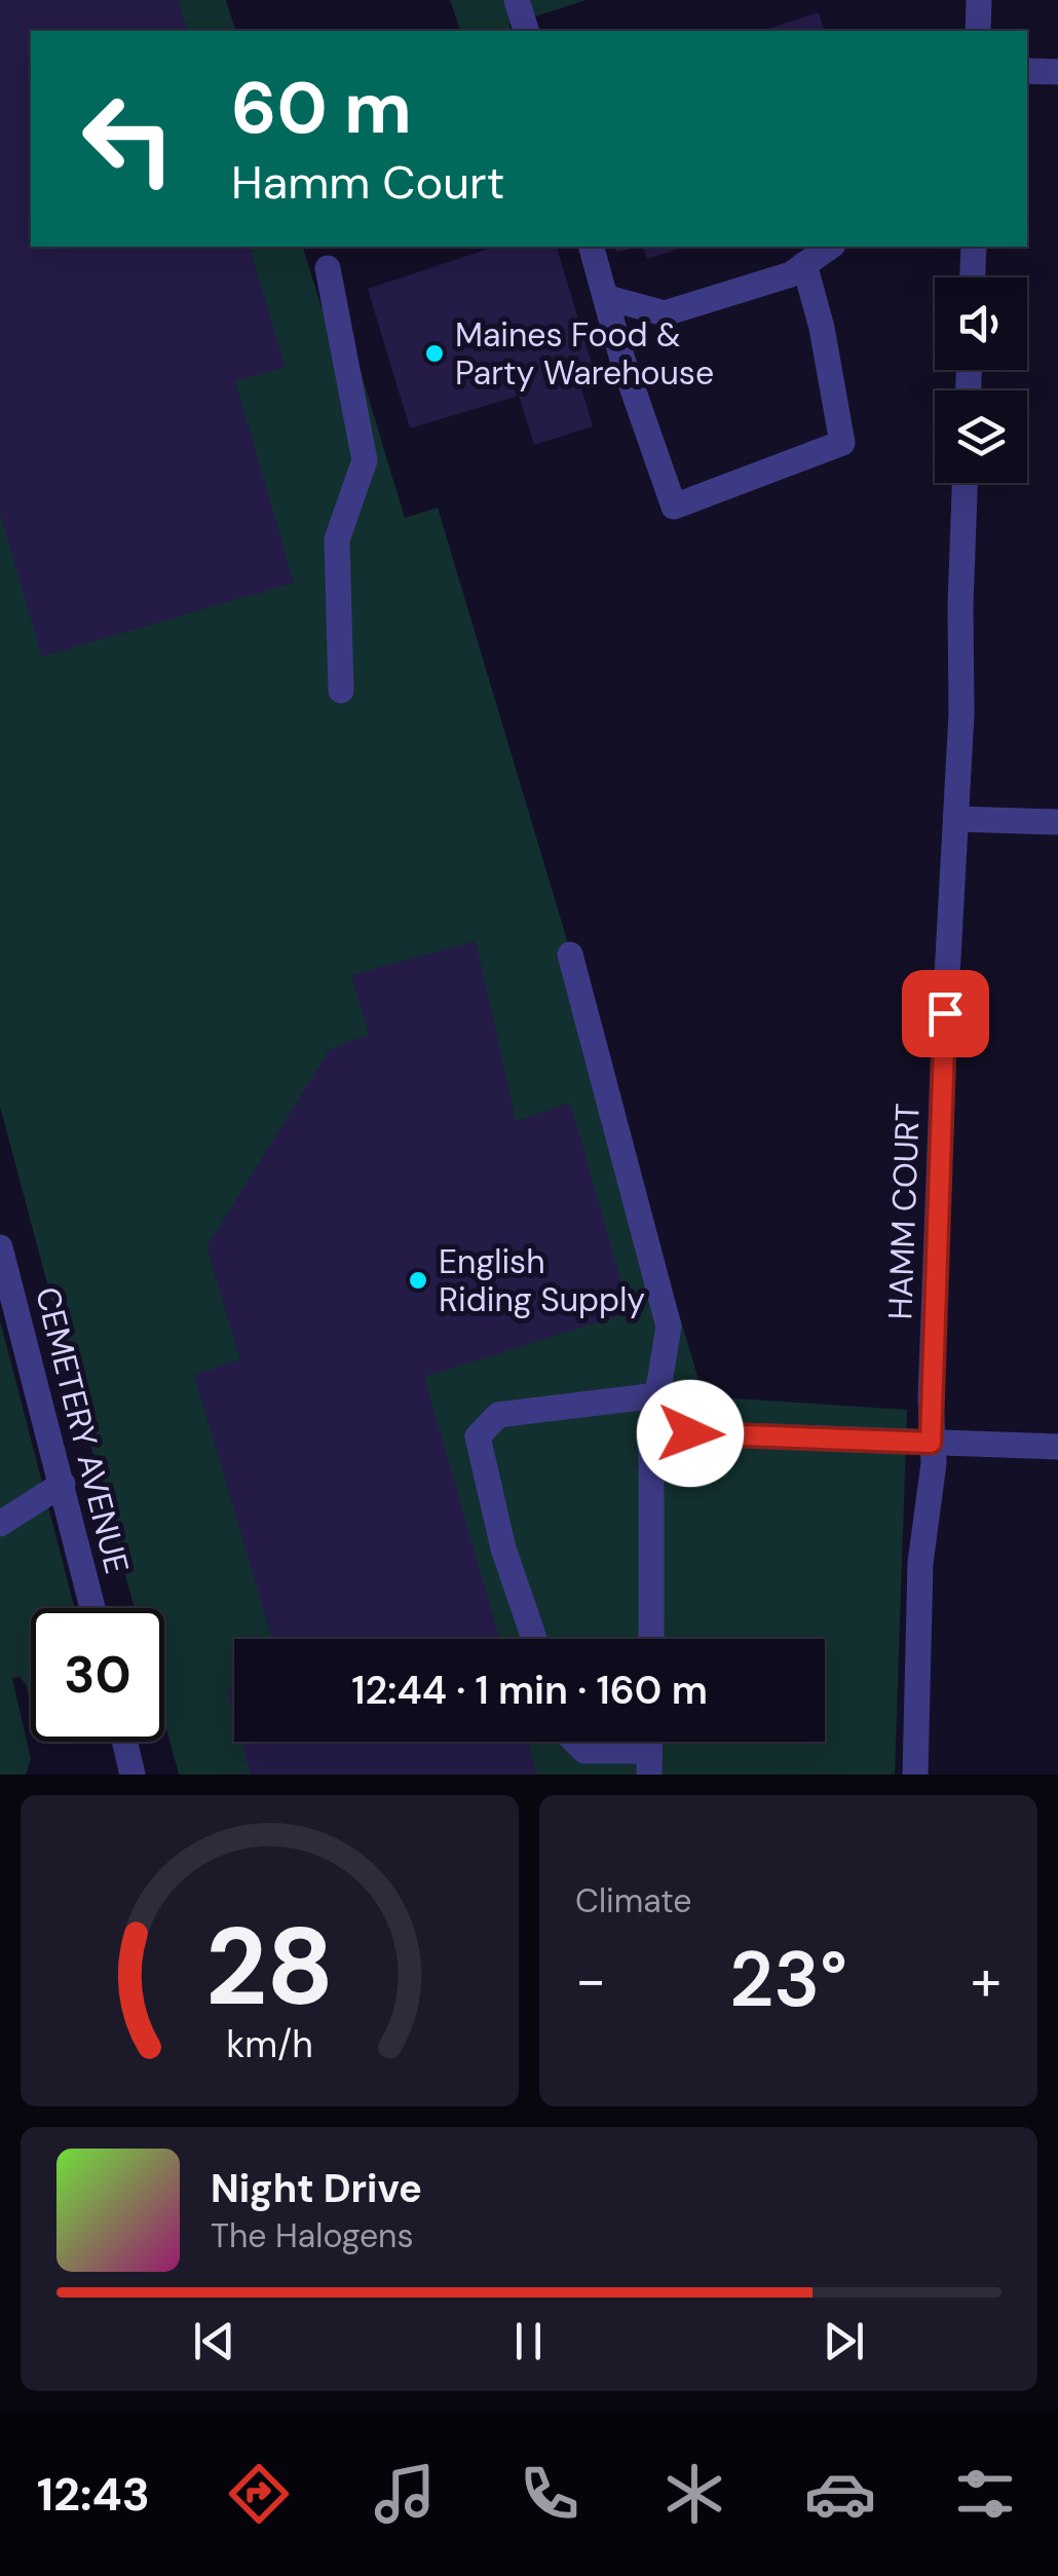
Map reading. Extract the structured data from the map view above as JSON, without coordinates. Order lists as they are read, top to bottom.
{
  "streets": {
    "street": ["HAMM COURT", "CEMETERY AVENUE"]
  },
  "places": ["Maines Food & Party Warehouse", "English Riding Supply"],
  "page": {
    "turn": ["60 m", "Hamm Court"],
    "limit": "30",
    "trip": "12:44 · 1 min · 160 m",
    "tile": "Climate",
    "heat": ["−", "23°", "+"],
    "song": ["Night Drive", "The Halogens"],
    "tabs": "12:43",
    "gauge": ["28", "km/h"]
  }
}
